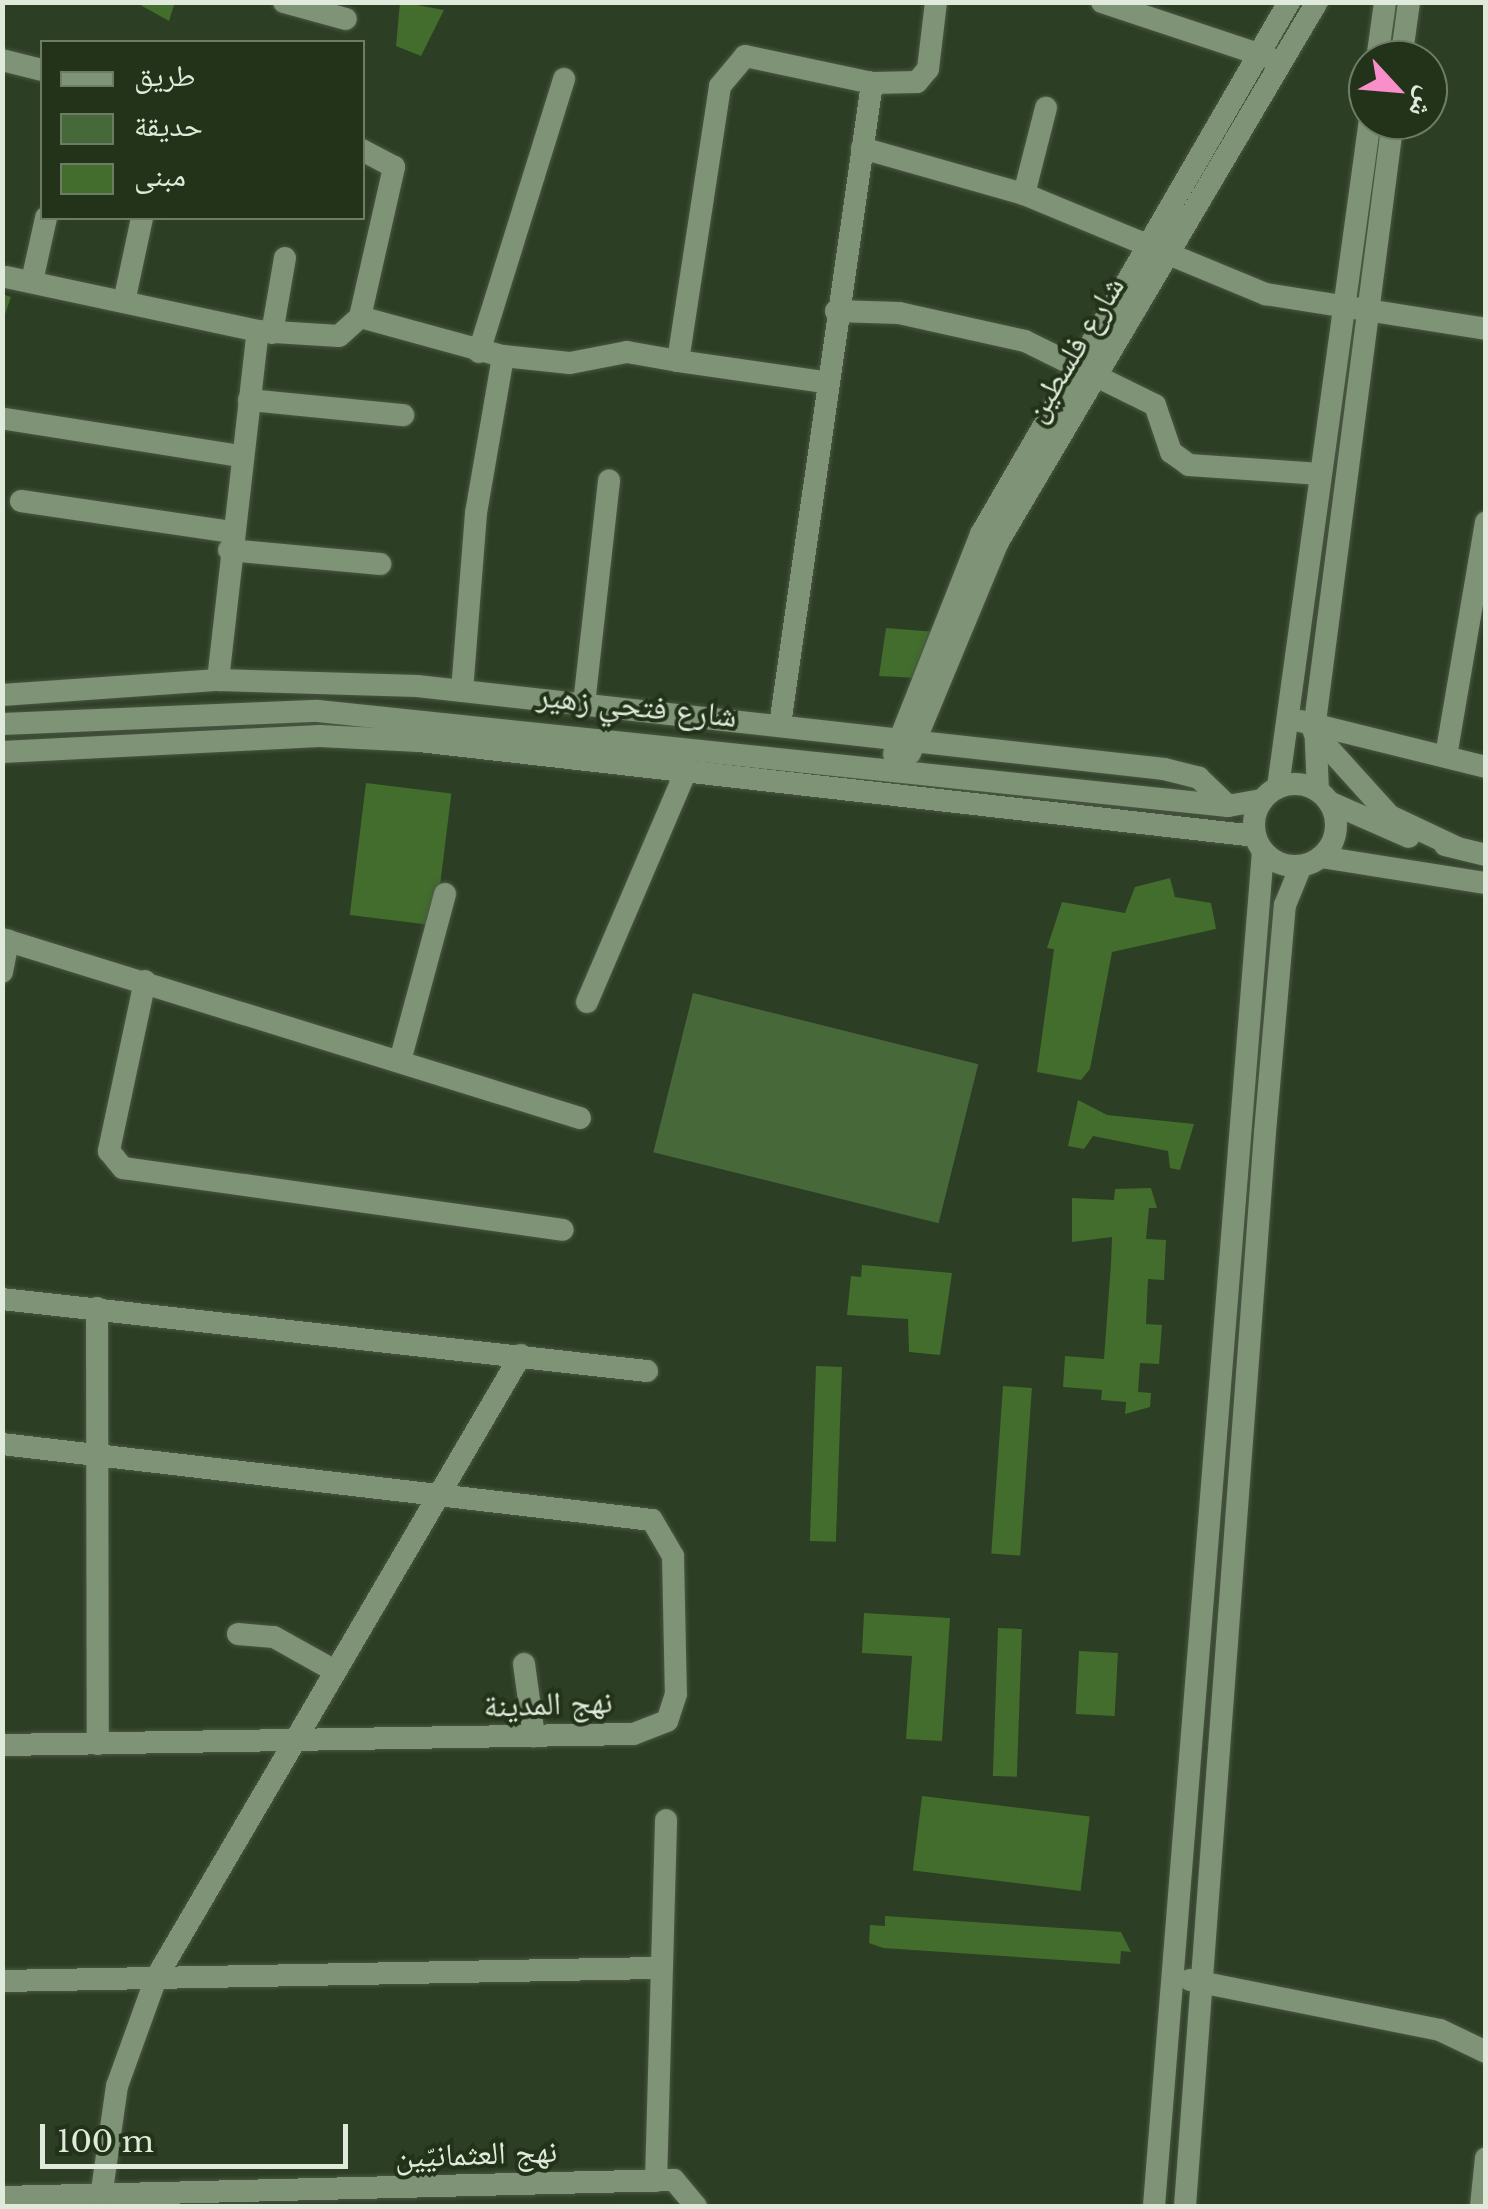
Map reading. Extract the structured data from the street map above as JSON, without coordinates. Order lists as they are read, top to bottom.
{
  "streets": {
    "street": [
      "شارع فلسطين",
      "شارع فتحي زهير",
      "نهج المدينة",
      "نهج العثمانيّين"
    ]
  },
  "crossings": [
    ["شارع فلسطين", "شارع فتحي زهير"]
  ],
  "legend": ["طريق", "حديقة", "مبنى"],
  "scale_bar": "100 m",
  "north": "bottom right"
}
